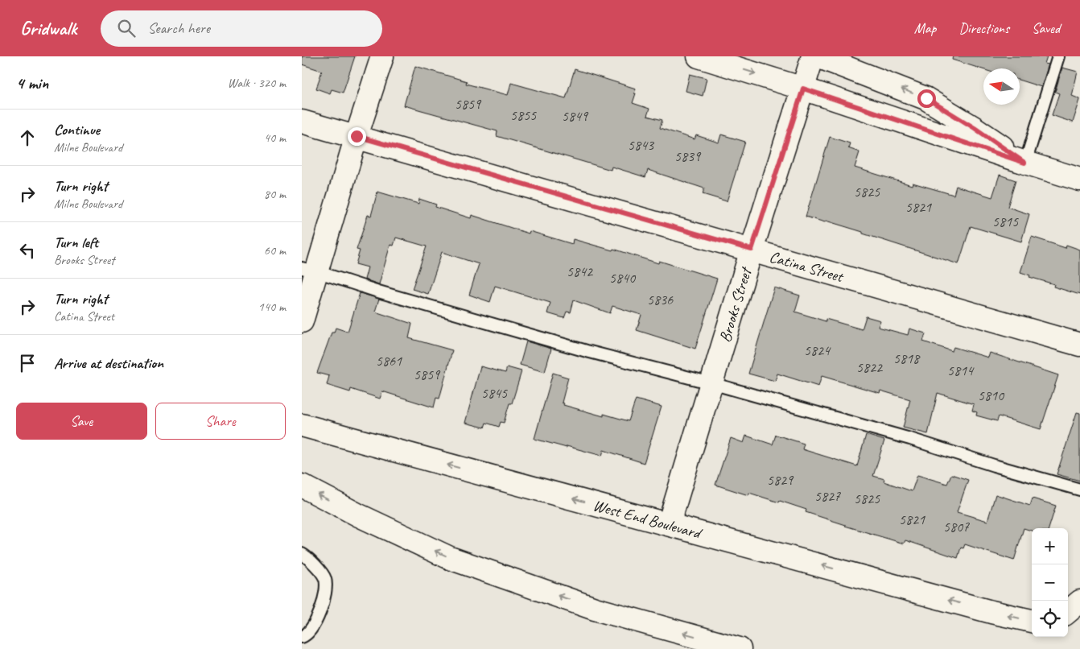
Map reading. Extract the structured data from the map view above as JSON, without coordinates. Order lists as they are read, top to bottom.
{
  "streets": {
    "main road": ["Catina Street", "Brooks Street", "West End Boulevard"]
  },
  "crossings": [
    ["Catina Street", "Brooks Street"],
    ["Brooks Street", "West End Boulevard"]
  ],
  "house_numbers": [
    "5859",
    "5855",
    "5849",
    "5843",
    "5839",
    "5825",
    "5821",
    "5815",
    "5842",
    "5840",
    "5836",
    "5824",
    "5818",
    "5861",
    "5822",
    "5814",
    "5859",
    "5845",
    "5810",
    "5829",
    "5827",
    "5825",
    "5821",
    "5807"
  ],
  "north": "left",
  "page": {
    "header": "Gridwalk",
    "search": "Search here",
    "nav": ["Map", "Directions", "Saved"],
    "heading": ["4 min", "Walk · 320 m"],
    "list": [
      ["Continue", "Milne Boulevard", "40 m"],
      ["Turn right", "Milne Boulevard", "80 m"],
      ["Turn left", "Brooks Street", "60 m"],
      ["Turn right", "Catina Street", "140 m"],
      "Arrive at destination"
    ],
    "buttons": ["Save", "Share"],
    "map_buttons": ["+", "−"]
  }
}
